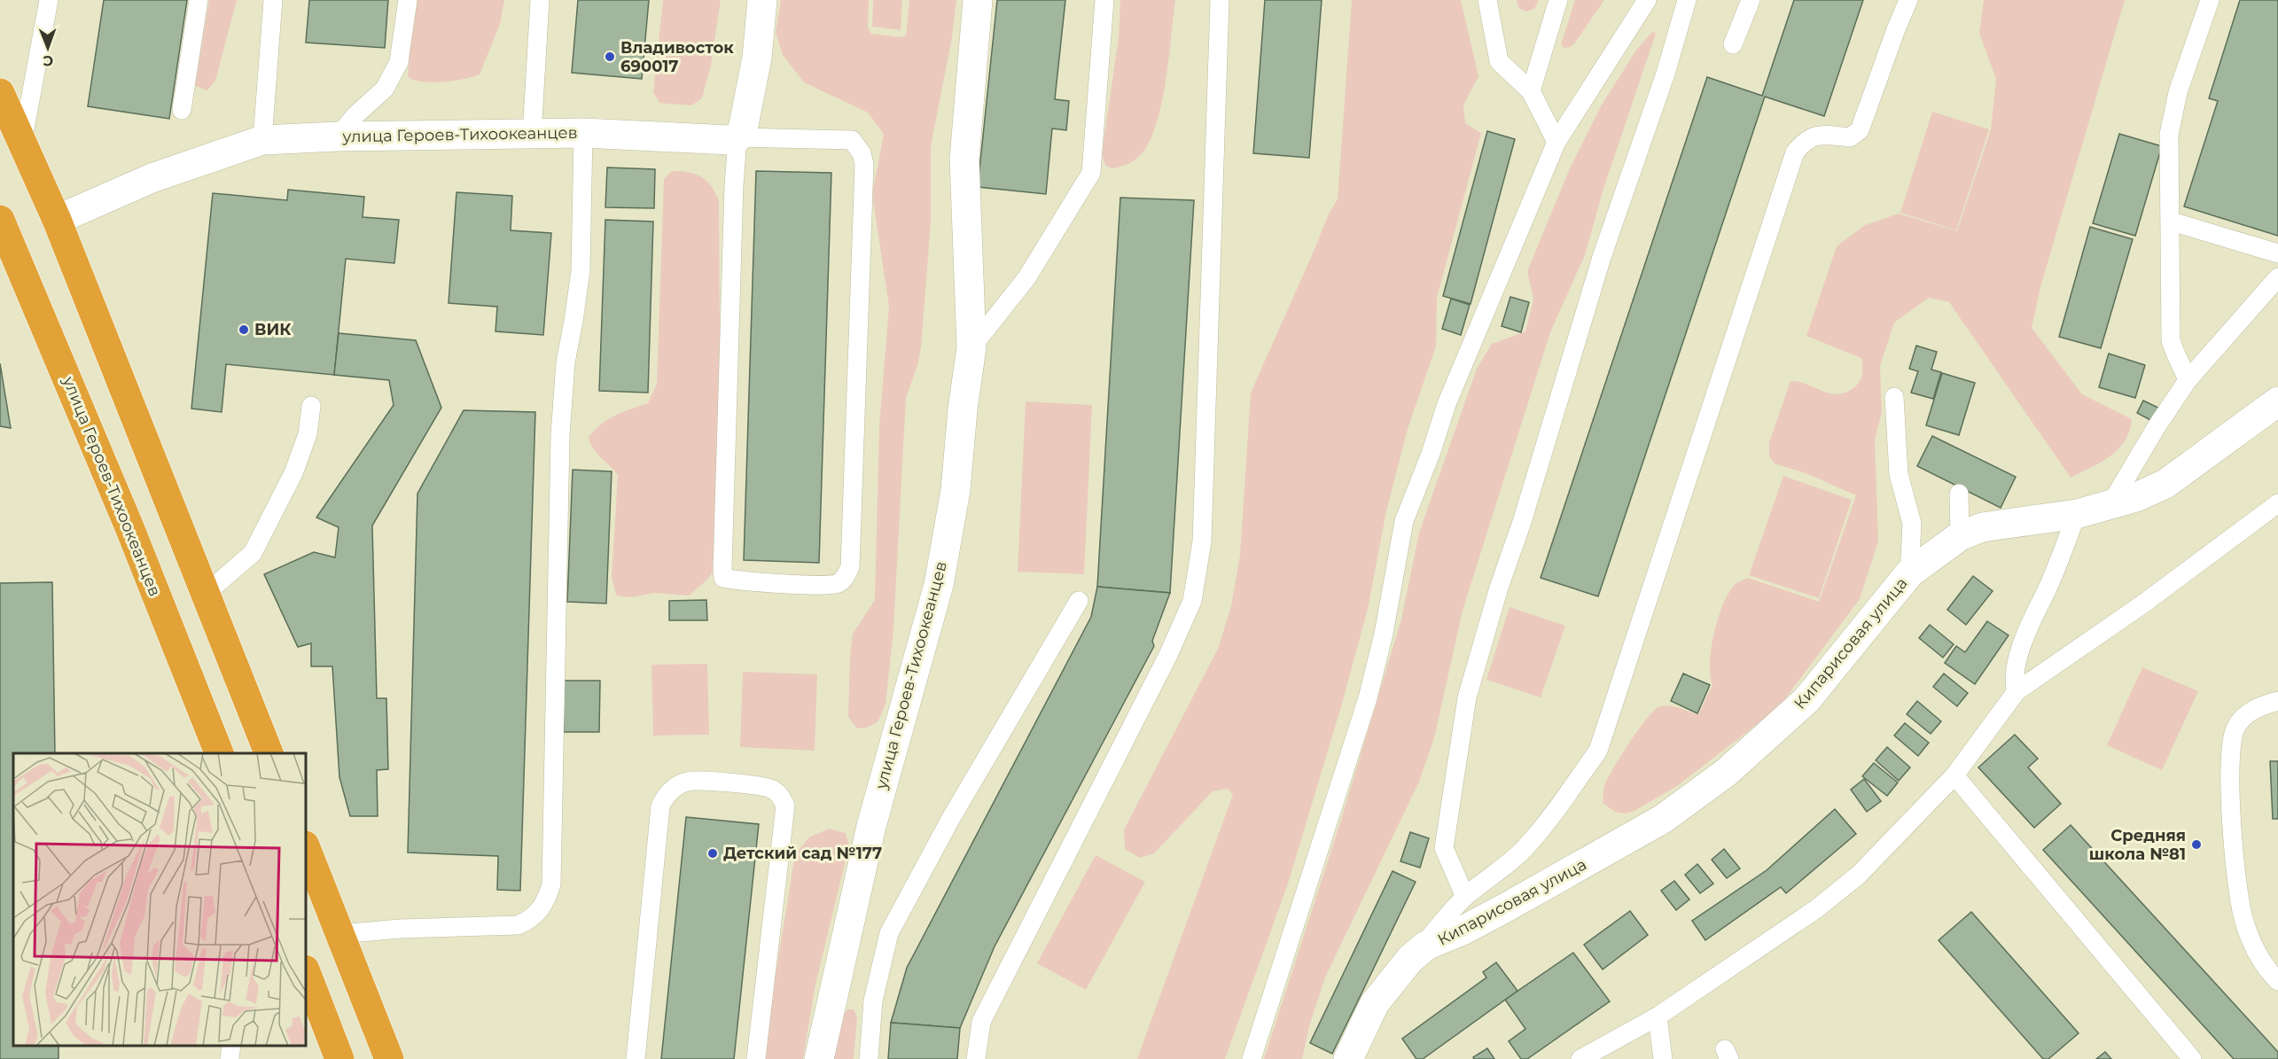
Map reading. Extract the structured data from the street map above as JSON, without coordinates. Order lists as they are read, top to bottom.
{
  "streets": {
    "highway": ["улица Героев-Тихоокеанцев"],
    "street": ["Кипарисовая улица"]
  },
  "places": [
    "Владивосток 690017",
    "ВИК",
    "Средняя школа №81",
    "Детский сад №177"
  ],
  "north": "bottom"
}
